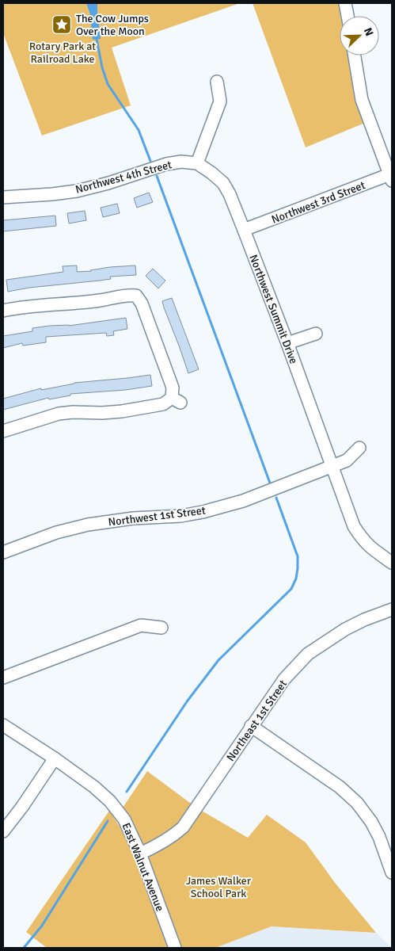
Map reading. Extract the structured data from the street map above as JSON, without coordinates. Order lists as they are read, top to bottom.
{
  "streets": {
    "street": [
      "Northwest 4th Street",
      "Northwest 3rd Street",
      "Northwest Summit Drive",
      "Northwest 1st Street",
      "Northeast 1st Street",
      "East Walnut Avenue"
    ]
  },
  "crossings": [
    ["Northwest 4th Street", "Northwest Summit Drive"],
    ["Northwest 3rd Street", "Northwest Summit Drive"],
    ["Northwest Summit Drive", "Northwest 1st Street"],
    ["Northeast 1st Street", "East Walnut Avenue"]
  ],
  "parks": ["Rotary Park at Railroad Lake", "James Walker School Park"],
  "places": {
    "place": ["The Cow Jumps Over the Moon"]
  },
  "north": "top right"
}
